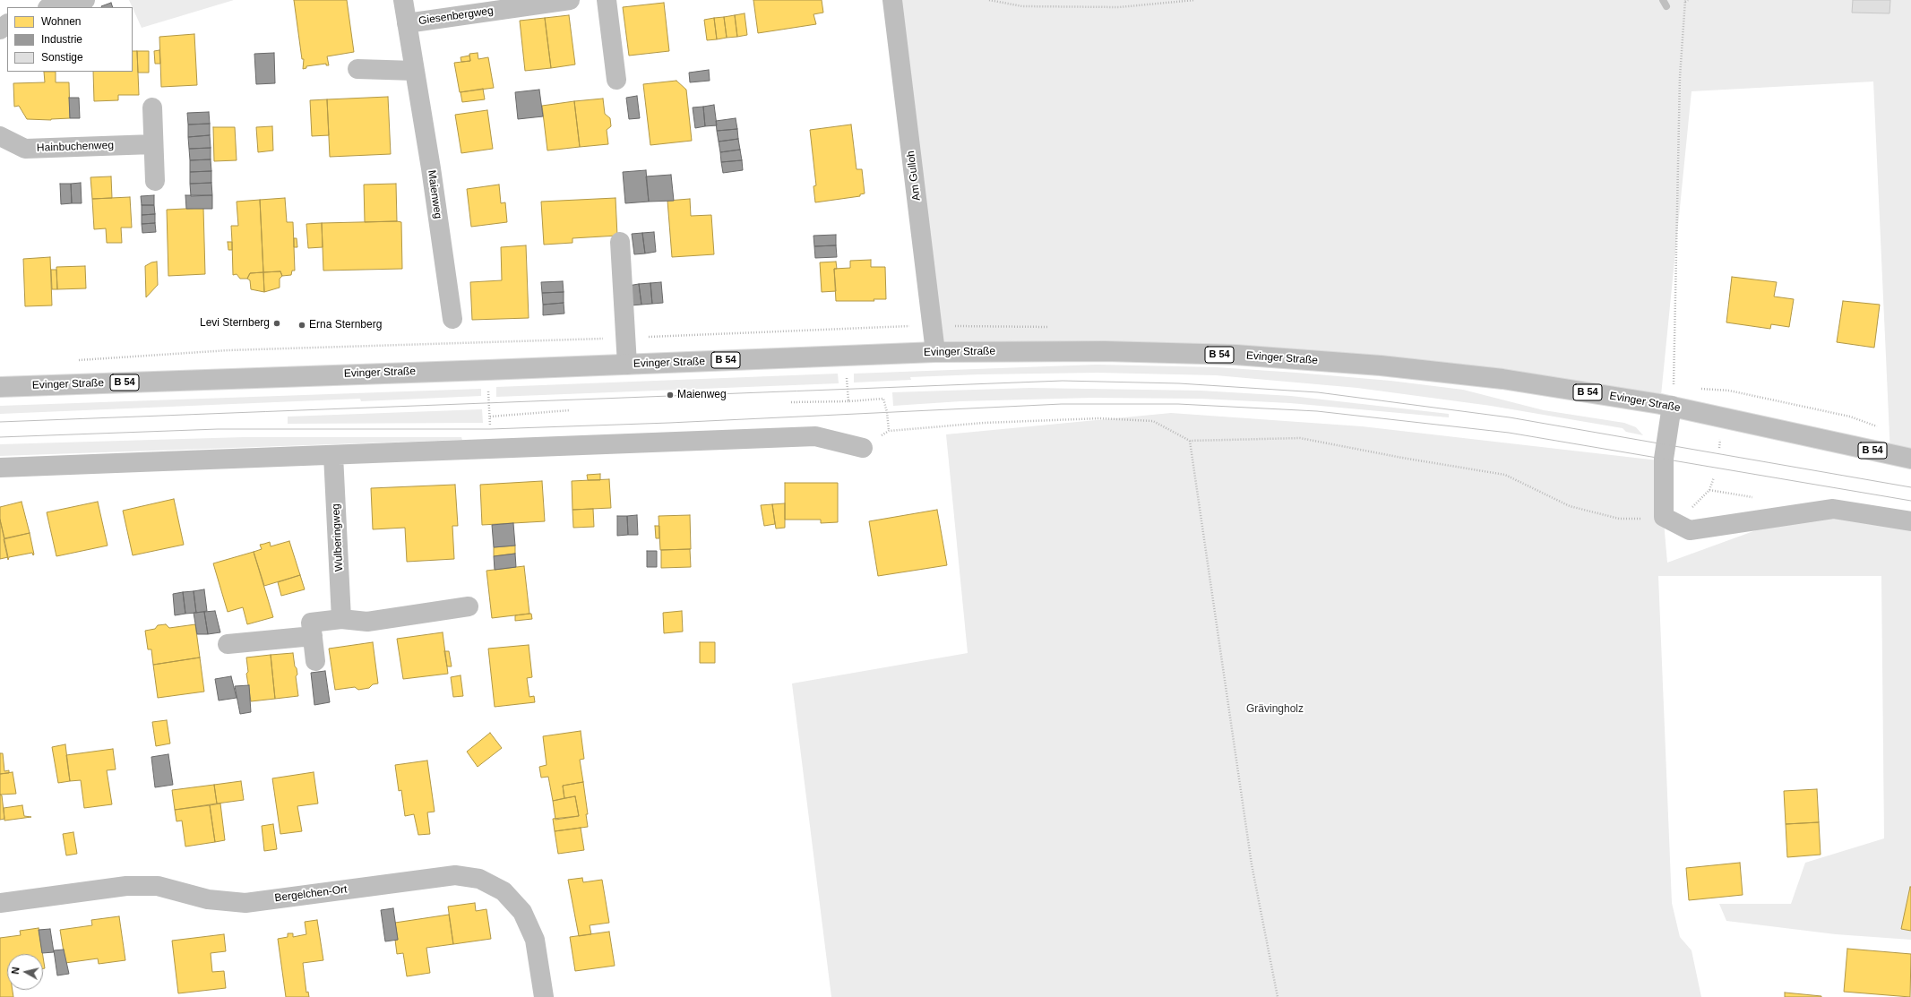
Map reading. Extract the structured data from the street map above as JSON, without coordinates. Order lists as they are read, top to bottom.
{
  "streets": {
    "street": [
      "Giesenbergweg",
      "Hainbuchenweg",
      "Am Gulloh",
      "Maienweg",
      "Evinger Straße",
      "B 54",
      "Wulberingweg",
      "Bergelchen-Ort"
    ]
  },
  "crossings": [
    ["Giesenbergweg", "Maienweg"],
    ["Am Gulloh", "Evinger Straße"]
  ],
  "parks": ["Grävingholz"],
  "places": ["Levi Sternberg", "Erna Sternberg", "Maienweg"],
  "legend": ["Wohnen", "Industrie", "Sonstige"],
  "north": "left"
}
